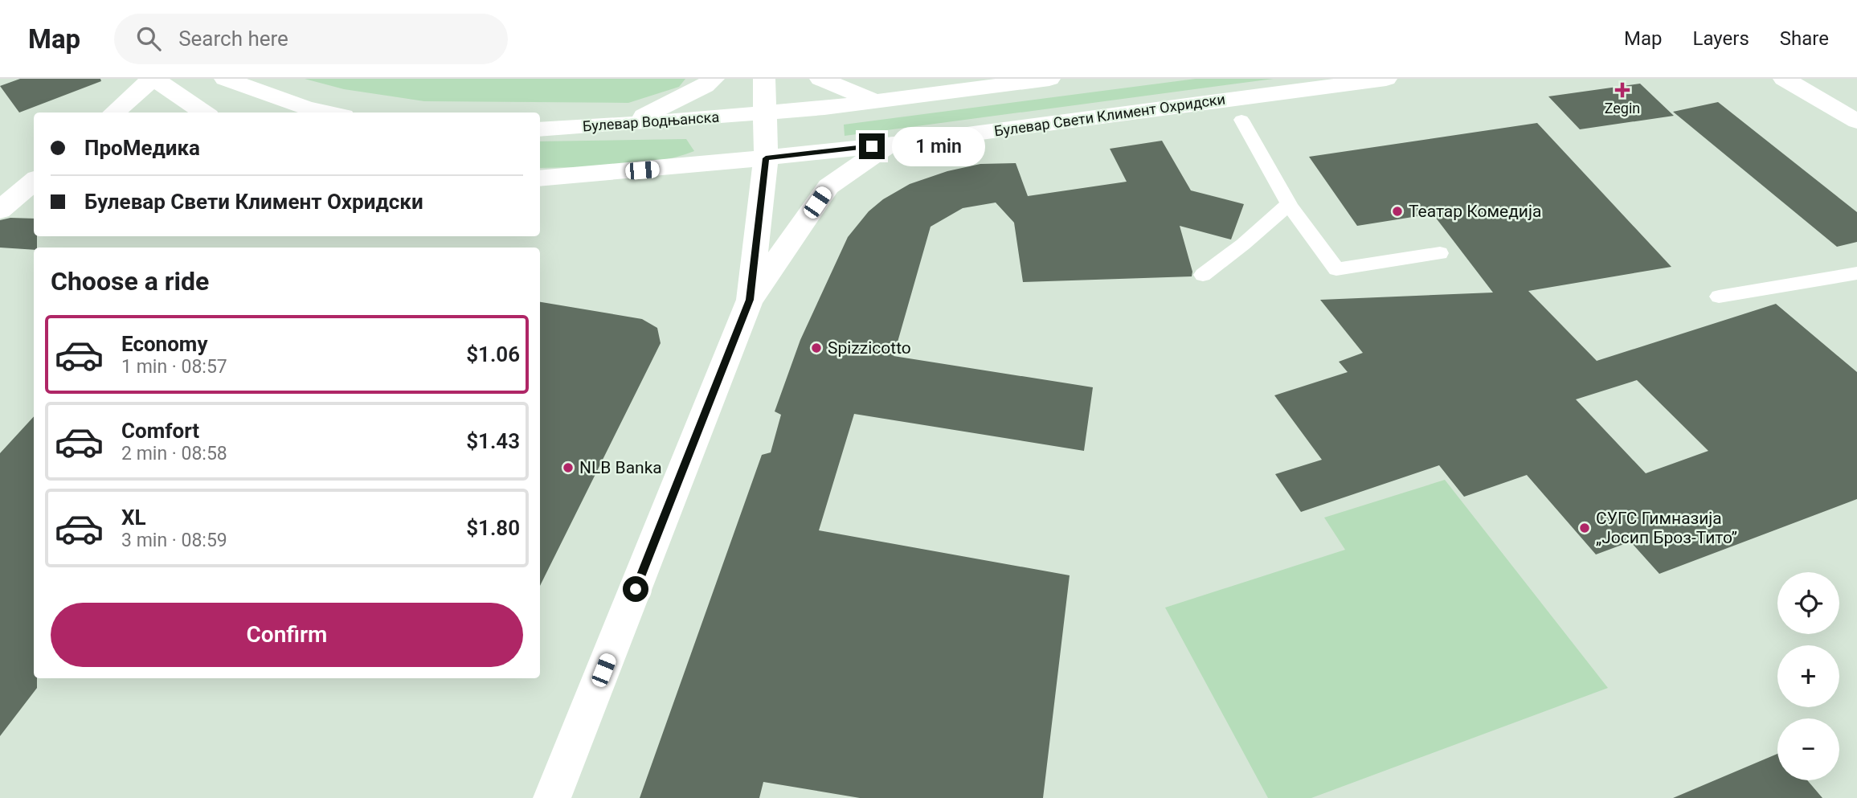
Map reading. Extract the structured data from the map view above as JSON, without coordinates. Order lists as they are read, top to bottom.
{
  "streets": {
    "street": ["Булевар Свети Климент Охридски", "Булевар Водњанска"]
  },
  "places": {
    "health": ["Zegin"],
    "other": [
      "Театар Комедија",
      "Spizzicotto",
      "NLB Banka",
      "СУГС Гимназија „Јосип Броз-Тито”"
    ]
  },
  "page": {
    "header": "Map",
    "search": "Search here",
    "nav": ["Map", "Layers", "Share"],
    "banner": ["ПроМедика", "Булевар Свети Климент Охридски"],
    "bubble": "1 min",
    "heading": "Choose a ride",
    "list": [
      {
        "name": "Economy",
        "note": "1 min · 08:57",
        "value": "$1.06"
      },
      {
        "name": "Comfort",
        "note": "2 min · 08:58",
        "value": "$1.43"
      },
      {
        "name": "XL",
        "note": "3 min · 08:59",
        "value": "$1.80"
      }
    ],
    "map_buttons": ["+", "−"],
    "buttons": "Confirm"
  }
}
